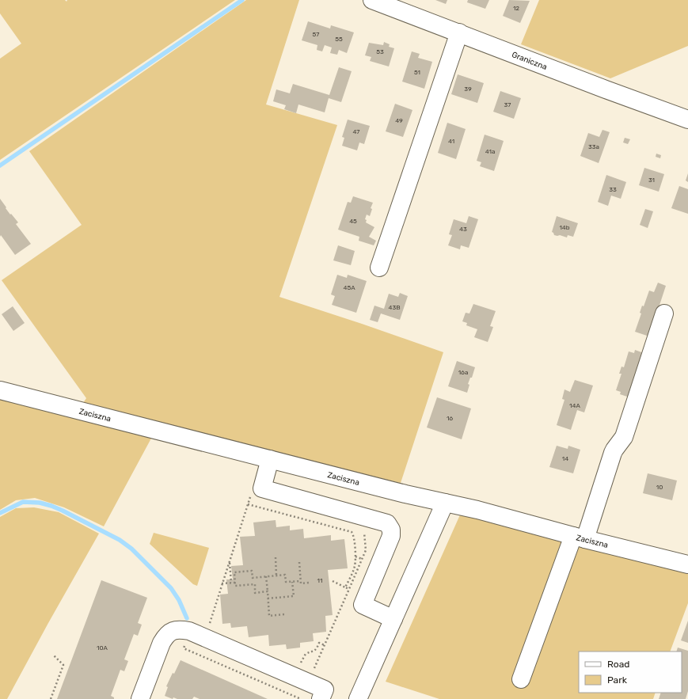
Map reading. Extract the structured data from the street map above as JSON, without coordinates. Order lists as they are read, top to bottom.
{
  "streets": {
    "street": ["Graniczna", "Zaciszna"]
  },
  "house_numbers": [
    "12",
    "57",
    "55",
    "53",
    "51",
    "39",
    "37",
    "49",
    "47",
    "41",
    "33a",
    "41a",
    "31",
    "33",
    "45",
    "14b",
    "43",
    "45A",
    "43B",
    "16a",
    "14A",
    "16",
    "14",
    "10",
    "11",
    "10A"
  ],
  "legend": ["Road", "Park"]
}
